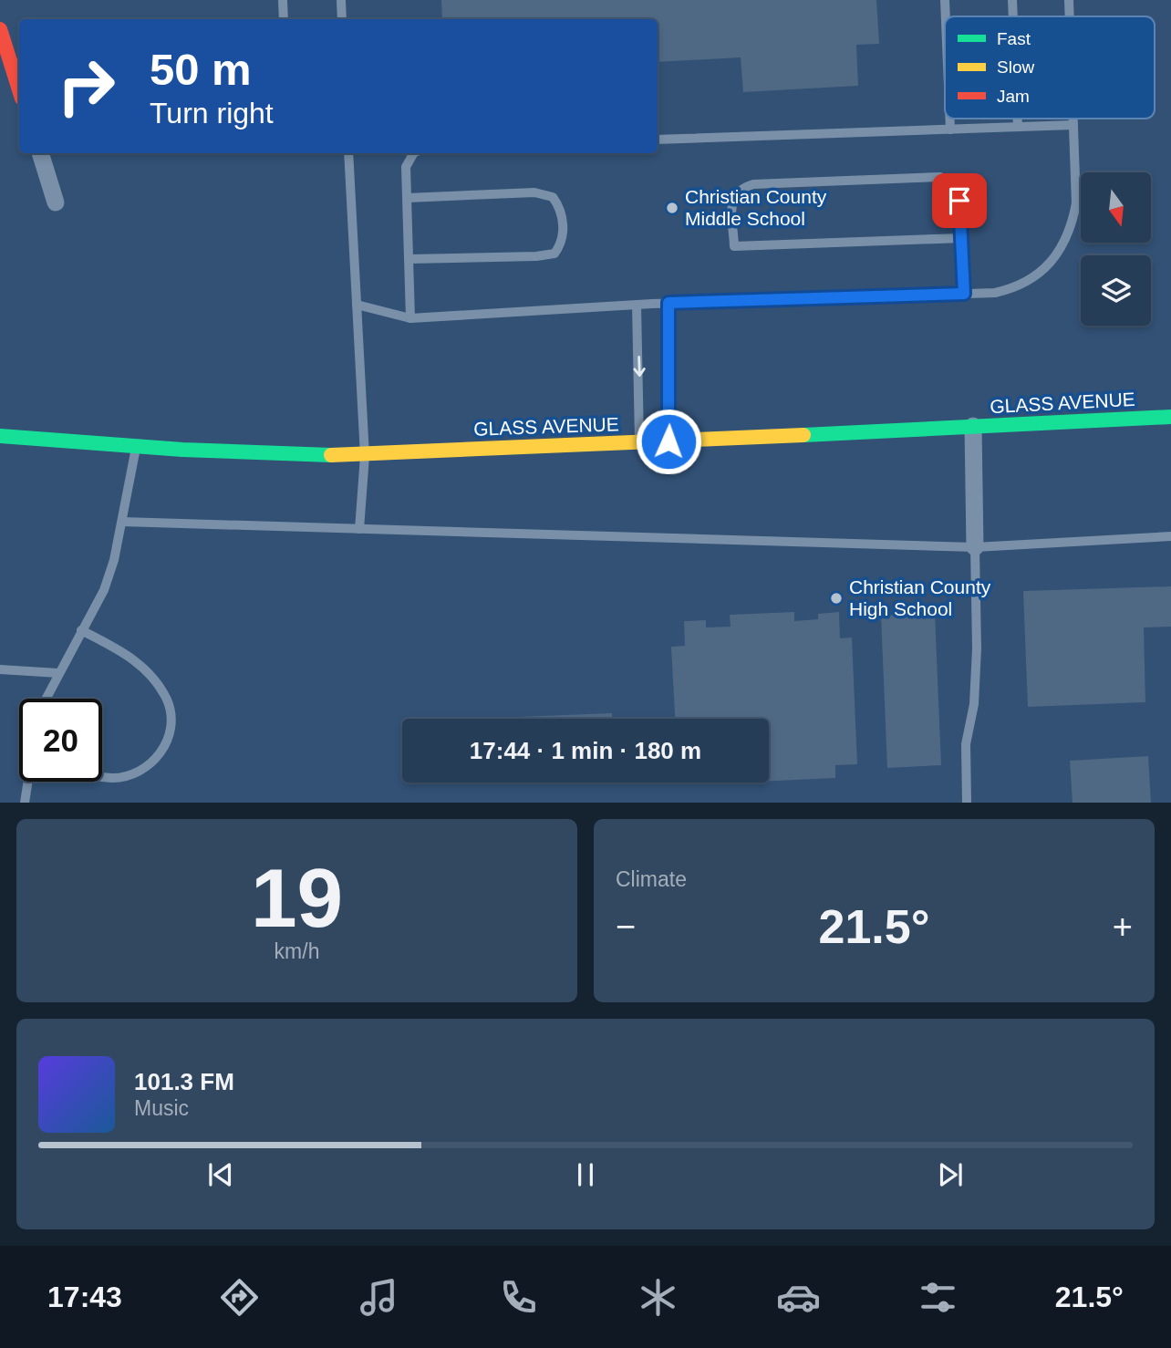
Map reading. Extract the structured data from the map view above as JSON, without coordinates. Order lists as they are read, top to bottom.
{
  "streets": {
    "street": ["GLASS AVENUE"]
  },
  "places": ["Christian County Middle School", "Christian County High School"],
  "legend": ["Fast", "Slow", "Jam"],
  "north": "bottom",
  "page": {
    "turn": ["50 m", "Turn right"],
    "limit": "20",
    "trip": "17:44 · 1 min · 180 m",
    "tile": [
      ["19", "km/h"],
      "Climate"
    ],
    "heat": ["−", "21.5°", "+"],
    "song": ["101.3 FM", "Music"],
    "tabs": ["17:43", "21.5°"]
  }
}
